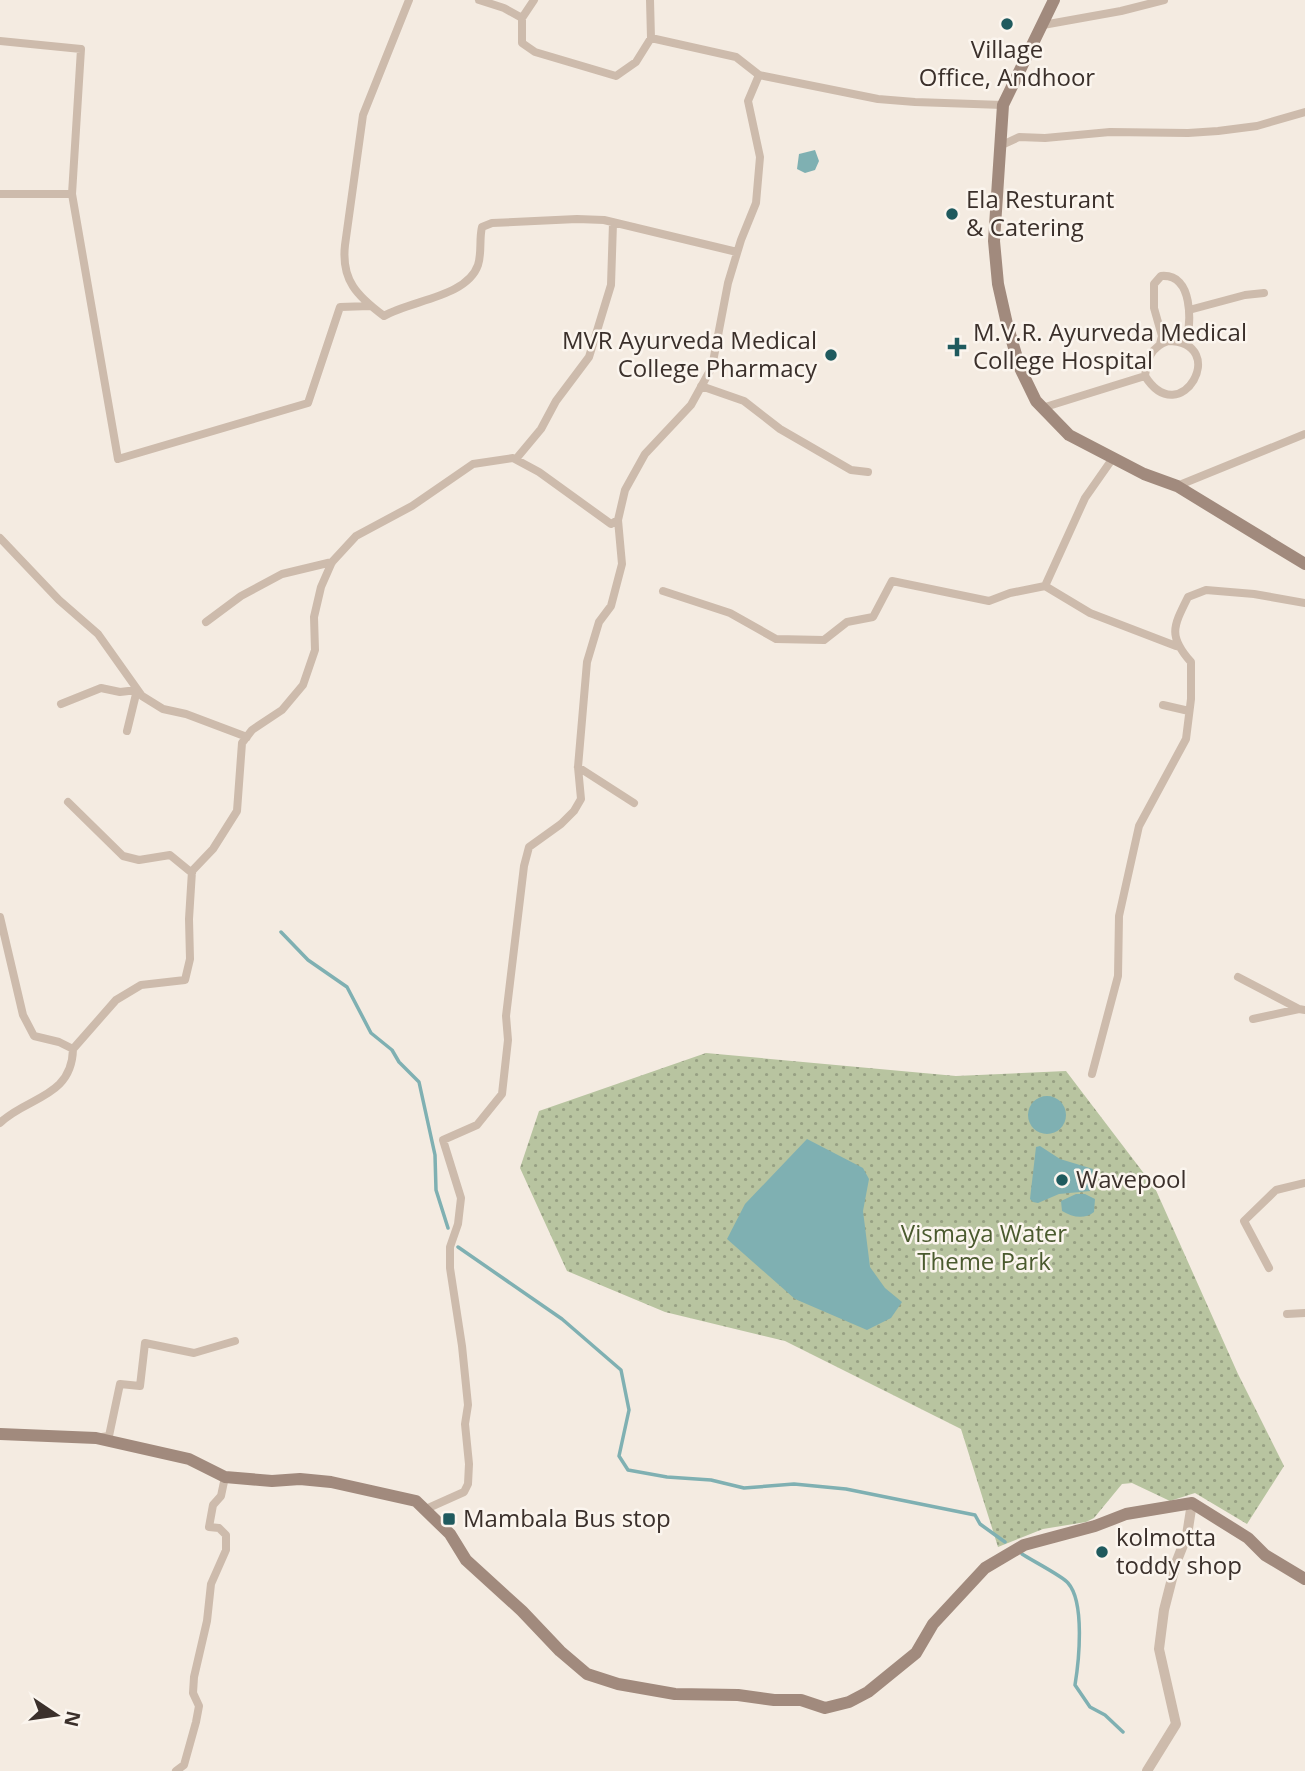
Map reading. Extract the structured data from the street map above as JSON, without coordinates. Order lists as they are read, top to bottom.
{
  "parks": ["Vismaya Water Theme Park"],
  "places": {
    "other": [
      "Village Office, Andhoor",
      "Ela Resturant & Catering",
      "MVR Ayurveda Medical College Pharmacy",
      "Wavepool",
      "kolmotta toddy shop"
    ],
    "health": ["M.V.R. Ayurveda Medical College Hospital"],
    "transit": ["Mambala Bus stop"]
  },
  "north": "right"
}
